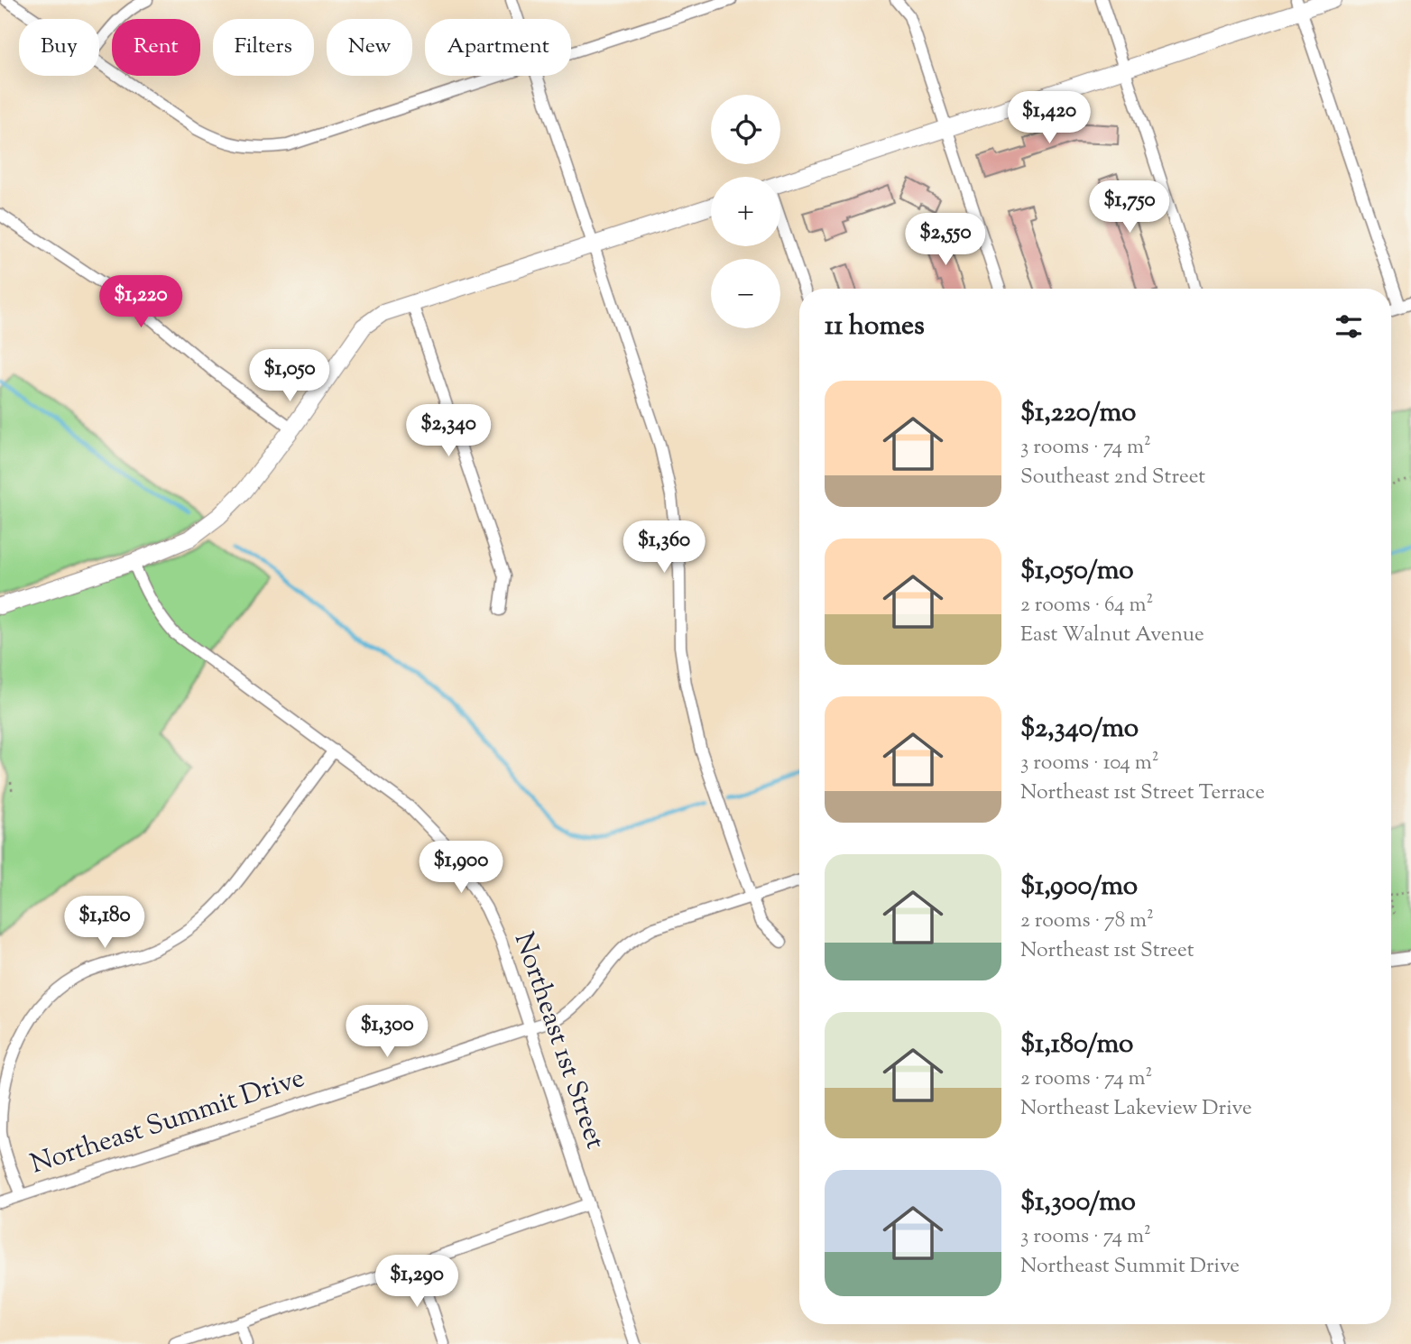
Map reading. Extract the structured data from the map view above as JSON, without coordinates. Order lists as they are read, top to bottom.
{
  "streets": {
    "street": ["Northeast 1st Street", "Northeast Summit Drive"]
  },
  "crossings": [
    ["Northeast 1st Street", "Northeast Summit Drive"]
  ],
  "page": {
    "chip": [
      "Buy",
      "Rent",
      "Filters",
      "New",
      "Apartment"
    ],
    "price": [
      "$1,420",
      "$1,750",
      "$2,550",
      "$1,220",
      "$1,050",
      "$2,340",
      "$1,360",
      "$1,900",
      "$1,180",
      "$1,300",
      "$1,290"
    ],
    "map_buttons": ["+", "−"],
    "heading": "11 homes",
    "list": [
      {
        "name": "$1,220/mo",
        "note": "3 rooms · 74 m² · Southeast 2nd Street"
      },
      {
        "name": "$1,050/mo",
        "note": "2 rooms · 64 m² · East Walnut Avenue"
      },
      {
        "name": "$2,340/mo",
        "note": "3 rooms · 104 m² · Northeast 1st Street Terrace"
      },
      {
        "name": "$1,900/mo",
        "note": "2 rooms · 78 m² · Northeast 1st Street"
      },
      {
        "name": "$1,180/mo",
        "note": "2 rooms · 74 m² · Northeast Lakeview Drive"
      },
      {
        "name": "$1,300/mo",
        "note": "3 rooms · 74 m² · Northeast Summit Drive"
      }
    ]
  }
}
